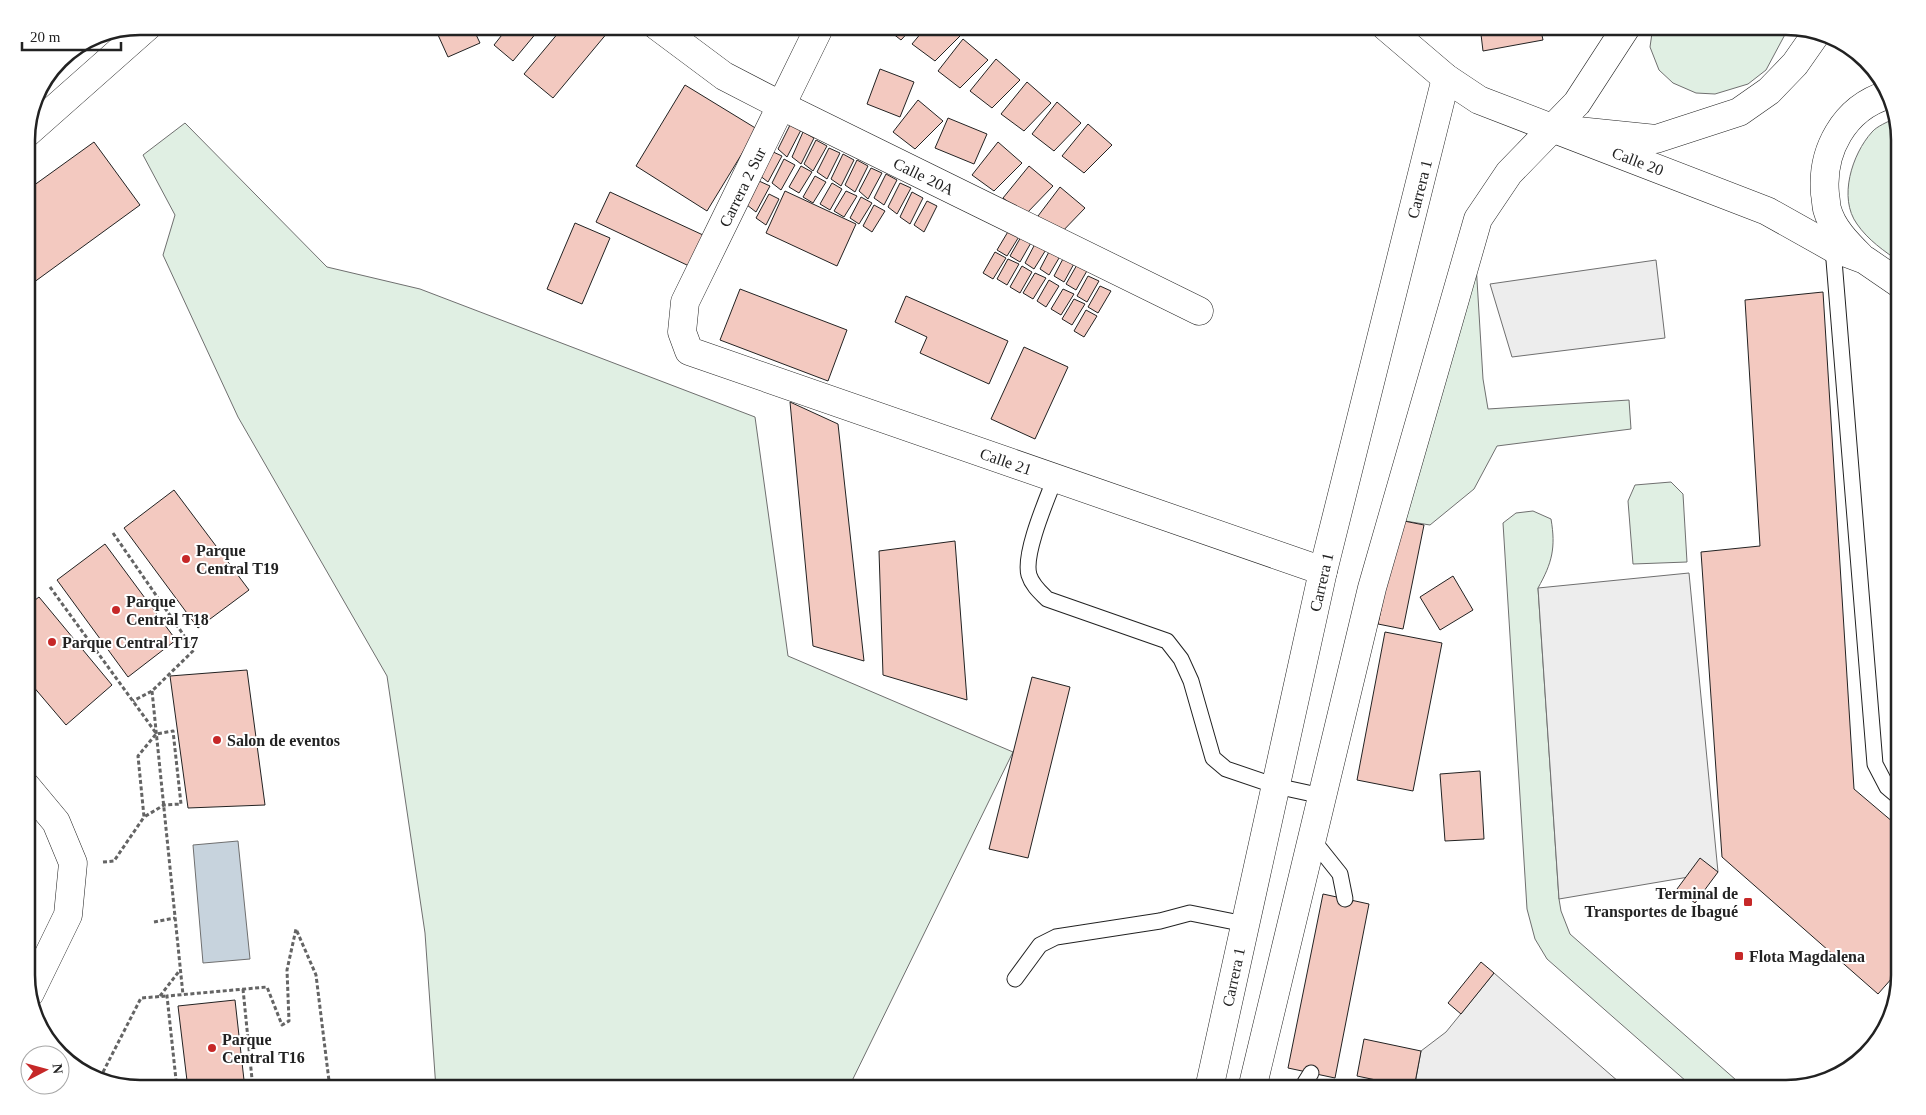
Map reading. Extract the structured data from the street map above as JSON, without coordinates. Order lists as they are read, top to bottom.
{
  "streets": {
    "street": [
      "Calle 20",
      "Calle 20A",
      "Carrera 2 Sur",
      "Carrera 1",
      "Calle 21"
    ]
  },
  "crossings": [
    ["Calle 20", "Carrera 1"],
    ["Calle 20A", "Carrera 2 Sur"],
    ["Carrera 2 Sur", "Calle 21"],
    ["Carrera 1", "Calle 21"]
  ],
  "places": {
    "other": [
      "Parque Central T19",
      "Parque Central T18",
      "Parque Central T17",
      "Salon de eventos",
      "Parque Central T16"
    ],
    "transit": ["Terminal de Transportes de Ibagué", "Flota Magdalena"]
  },
  "scale_bar": "20 m",
  "north": "right"
}
